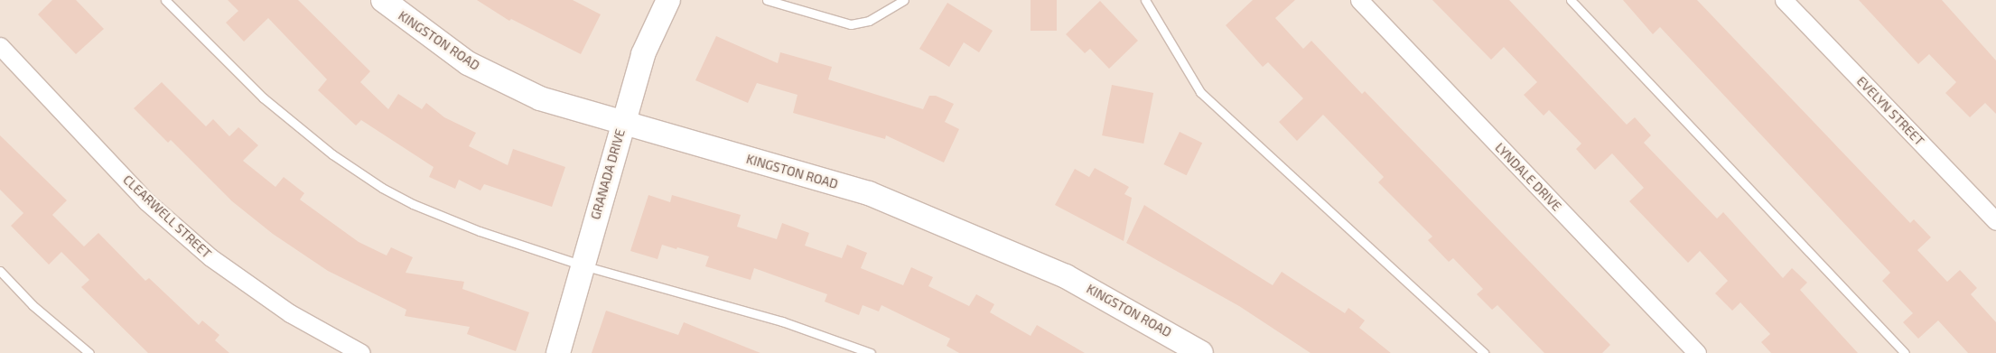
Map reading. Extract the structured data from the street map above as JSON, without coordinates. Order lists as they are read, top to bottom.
{
  "streets": {
    "street": [
      "KINGSTON ROAD",
      "EVELYN STREET",
      "GRANADA DRIVE",
      "LYNDALE DRIVE",
      "CLEARWELL STREET"
    ]
  },
  "crossings": [
    ["KINGSTON ROAD", "GRANADA DRIVE"]
  ]
}
